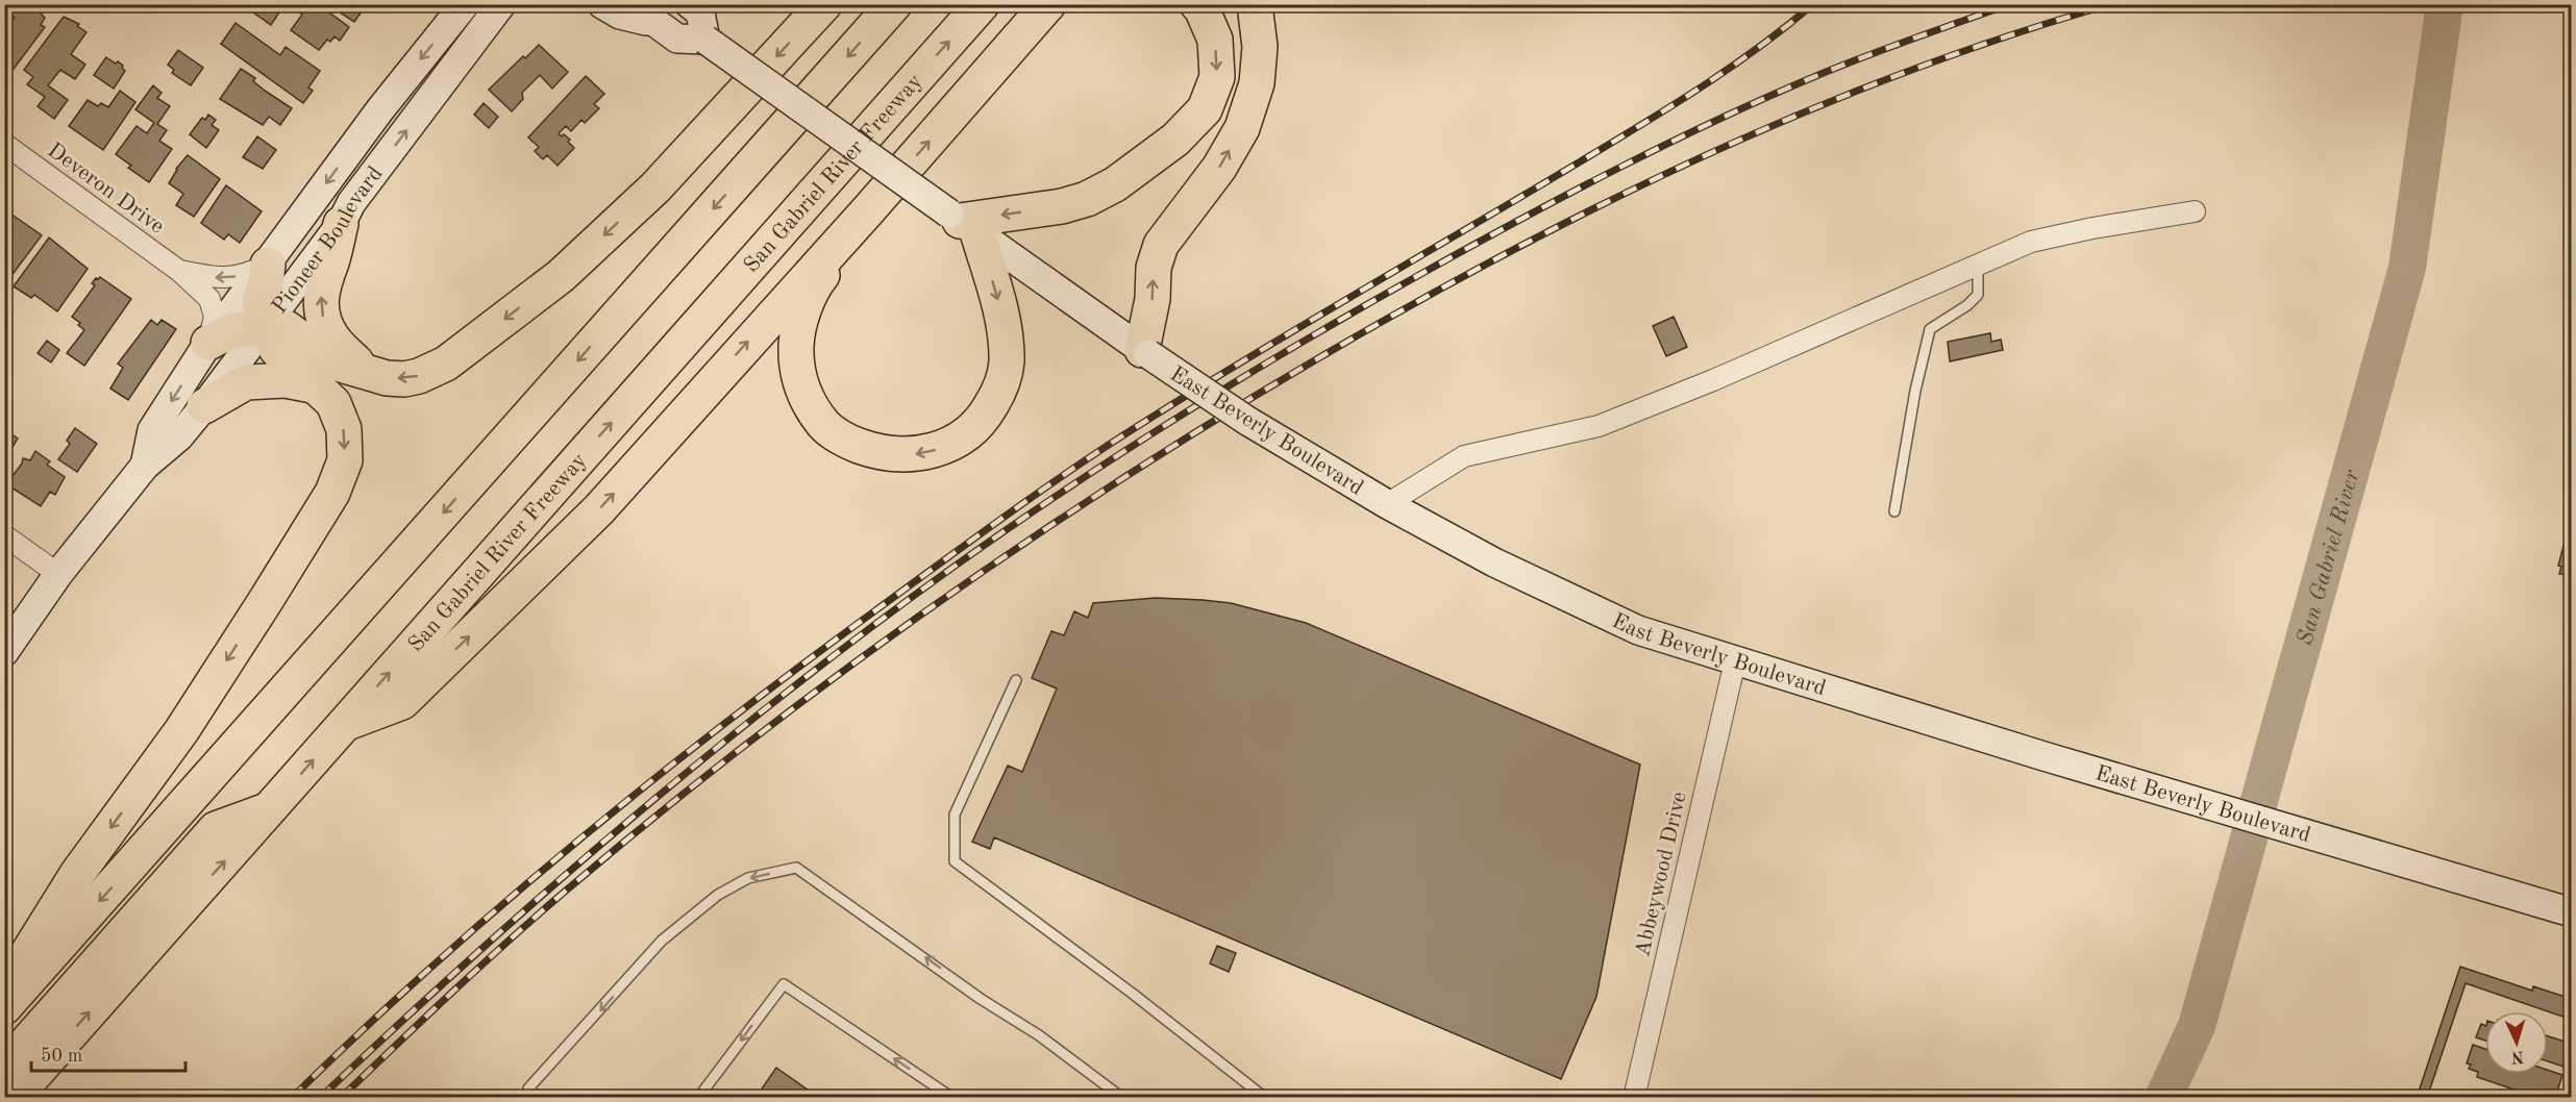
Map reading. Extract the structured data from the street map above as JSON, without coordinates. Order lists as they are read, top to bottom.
{
  "streets": {
    "highway": ["San Gabriel River Freeway"],
    "main road": ["Pioneer Boulevard", "East Beverly Boulevard"],
    "street": ["Deveron Drive", "Abbeywood Drive"]
  },
  "crossings": [
    ["Deveron Drive", "Pioneer Boulevard"],
    ["East Beverly Boulevard", "Abbeywood Drive"]
  ],
  "water": ["San Gabriel River"],
  "scale_bar": "50 m",
  "north": "bottom"
}
